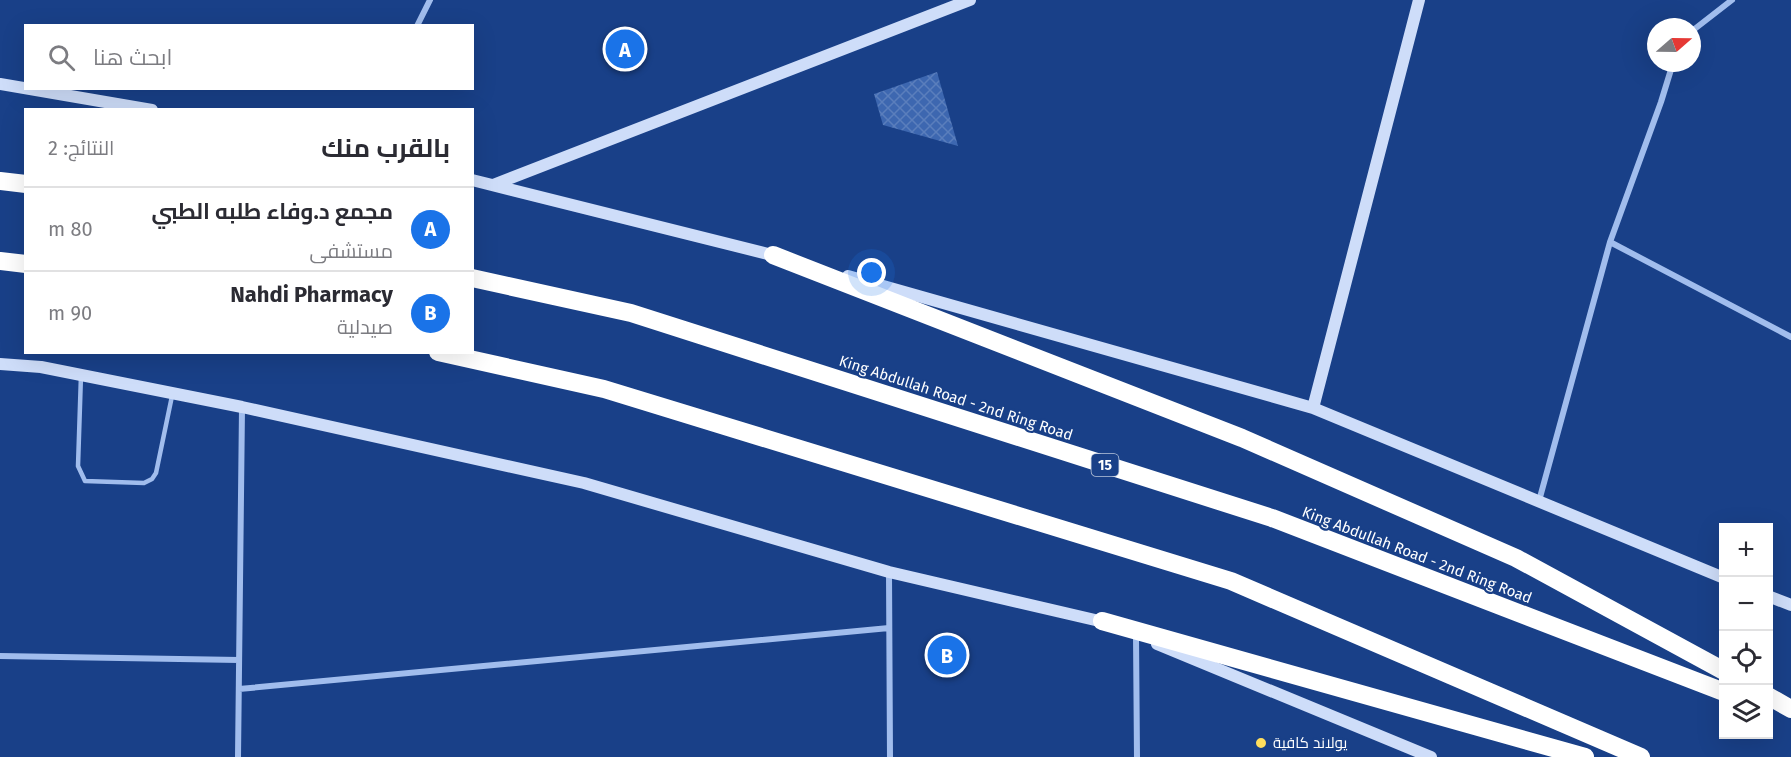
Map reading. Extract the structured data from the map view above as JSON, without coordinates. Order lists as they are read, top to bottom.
{
  "streets": {
    "highway": ["King Abdullah Road - 2nd Ring Road", "15"]
  },
  "places": ["يولاند كافية"],
  "north": "right",
  "page": {
    "search": "ابحث هنا",
    "pins": ["A", "B"],
    "heading": ["بالقرب منك", "النتائج: 2"],
    "list": [
      {
        "mark": "A",
        "name": "مجمع د.وفاء طلبه الطبي",
        "note": "مستشفى",
        "value": "80 m"
      },
      {
        "mark": "B",
        "name": "Nahdi Pharmacy",
        "note": "صيدلية",
        "value": "90 m"
      }
    ],
    "map_buttons": ["+", "−"]
  }
}
